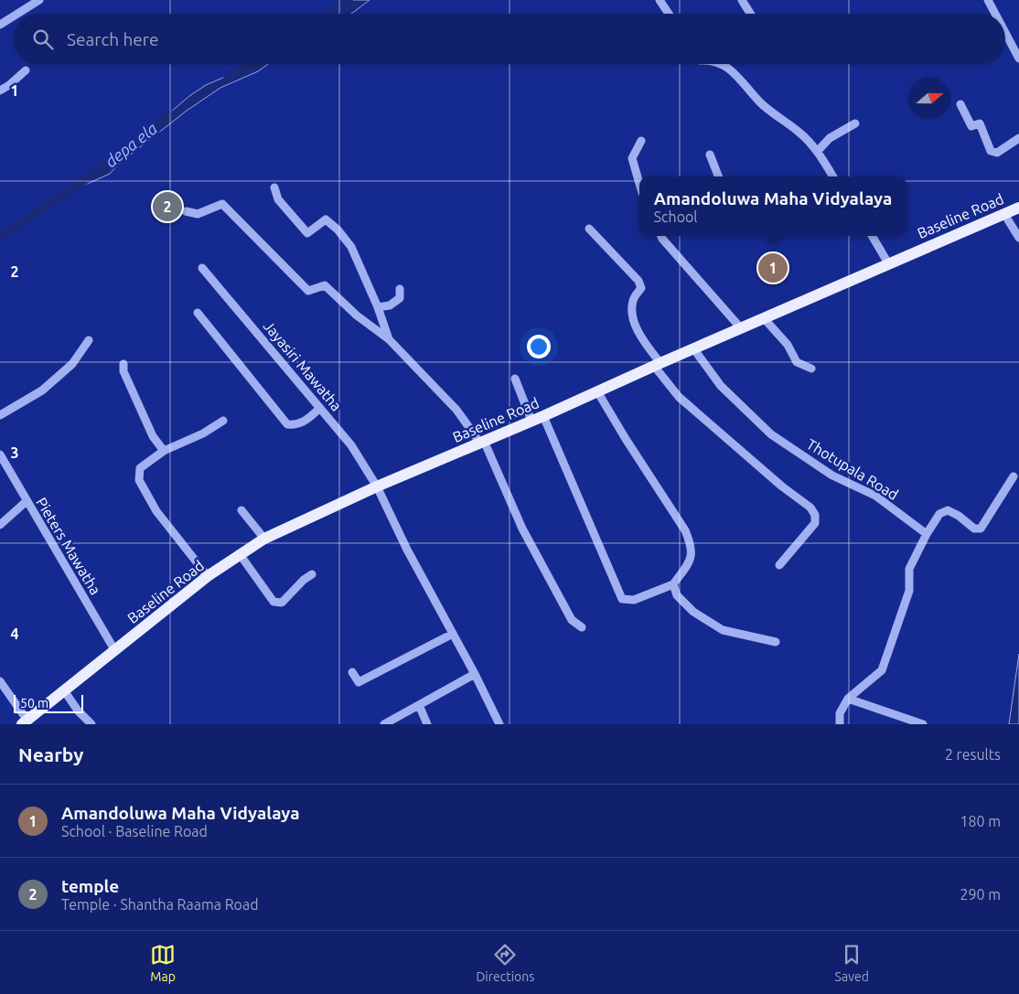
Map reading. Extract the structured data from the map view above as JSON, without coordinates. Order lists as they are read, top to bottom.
{
  "streets": {
    "main road": ["Baseline Road"],
    "street": ["Jayasiri Mawatha", "Thotupala Road", "Pieters Mawatha"]
  },
  "crossings": [
    ["Baseline Road", "Jayasiri Mawatha"],
    ["Baseline Road", "Thotupala Road"],
    ["Baseline Road", "Pieters Mawatha"]
  ],
  "water": ["depa ela"],
  "scale_bar": "50 m",
  "north": "right",
  "page": {
    "search": "Search here",
    "popup": ["Amandoluwa Maha Vidyalaya", "School"],
    "pins": ["2", "1"],
    "scale": "50 m",
    "heading": ["Nearby", "2 results"],
    "list": [
      {
        "mark": "1",
        "name": "Amandoluwa Maha Vidyalaya",
        "note": "School · Baseline Road",
        "value": "180 m"
      },
      {
        "mark": "2",
        "name": "temple",
        "note": "Temple · Shantha Raama Road",
        "value": "290 m"
      }
    ],
    "nav": ["Map", "Directions", "Saved"]
  },
  "grid": {
    "rows": [
      "1",
      "2",
      "3",
      "4"
    ]
  }
}
